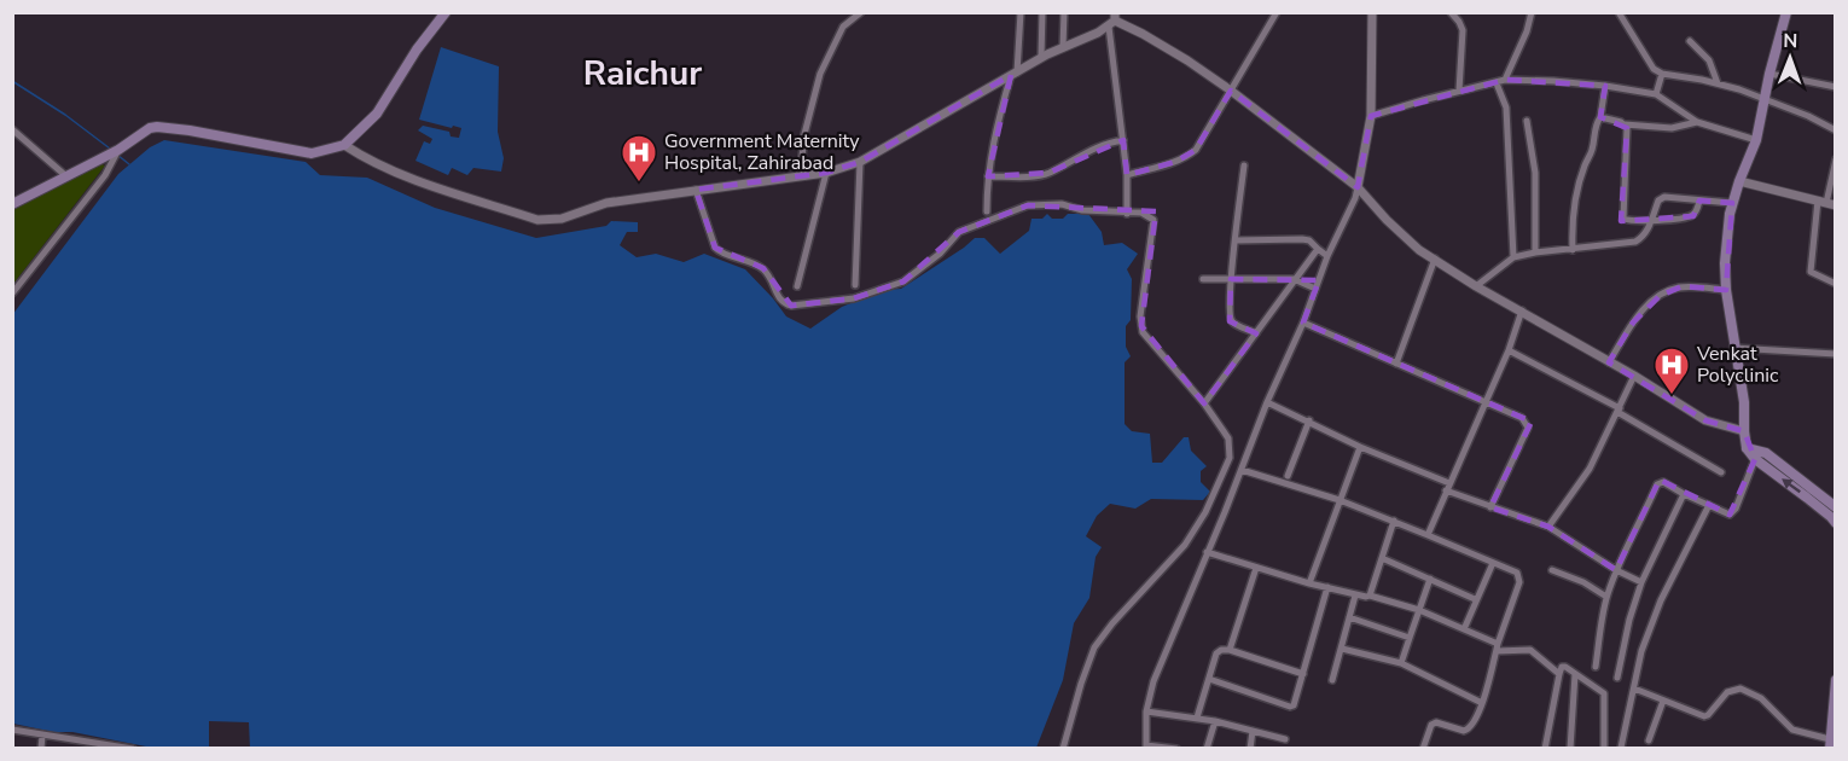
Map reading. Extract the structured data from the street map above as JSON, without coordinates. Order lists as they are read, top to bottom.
{
  "districts": ["Raichur"],
  "places": {
    "hospital": ["Government Maternity Hospital, Zahirabad", "Venkat Polyclinic"]
  },
  "north": "top"
}
